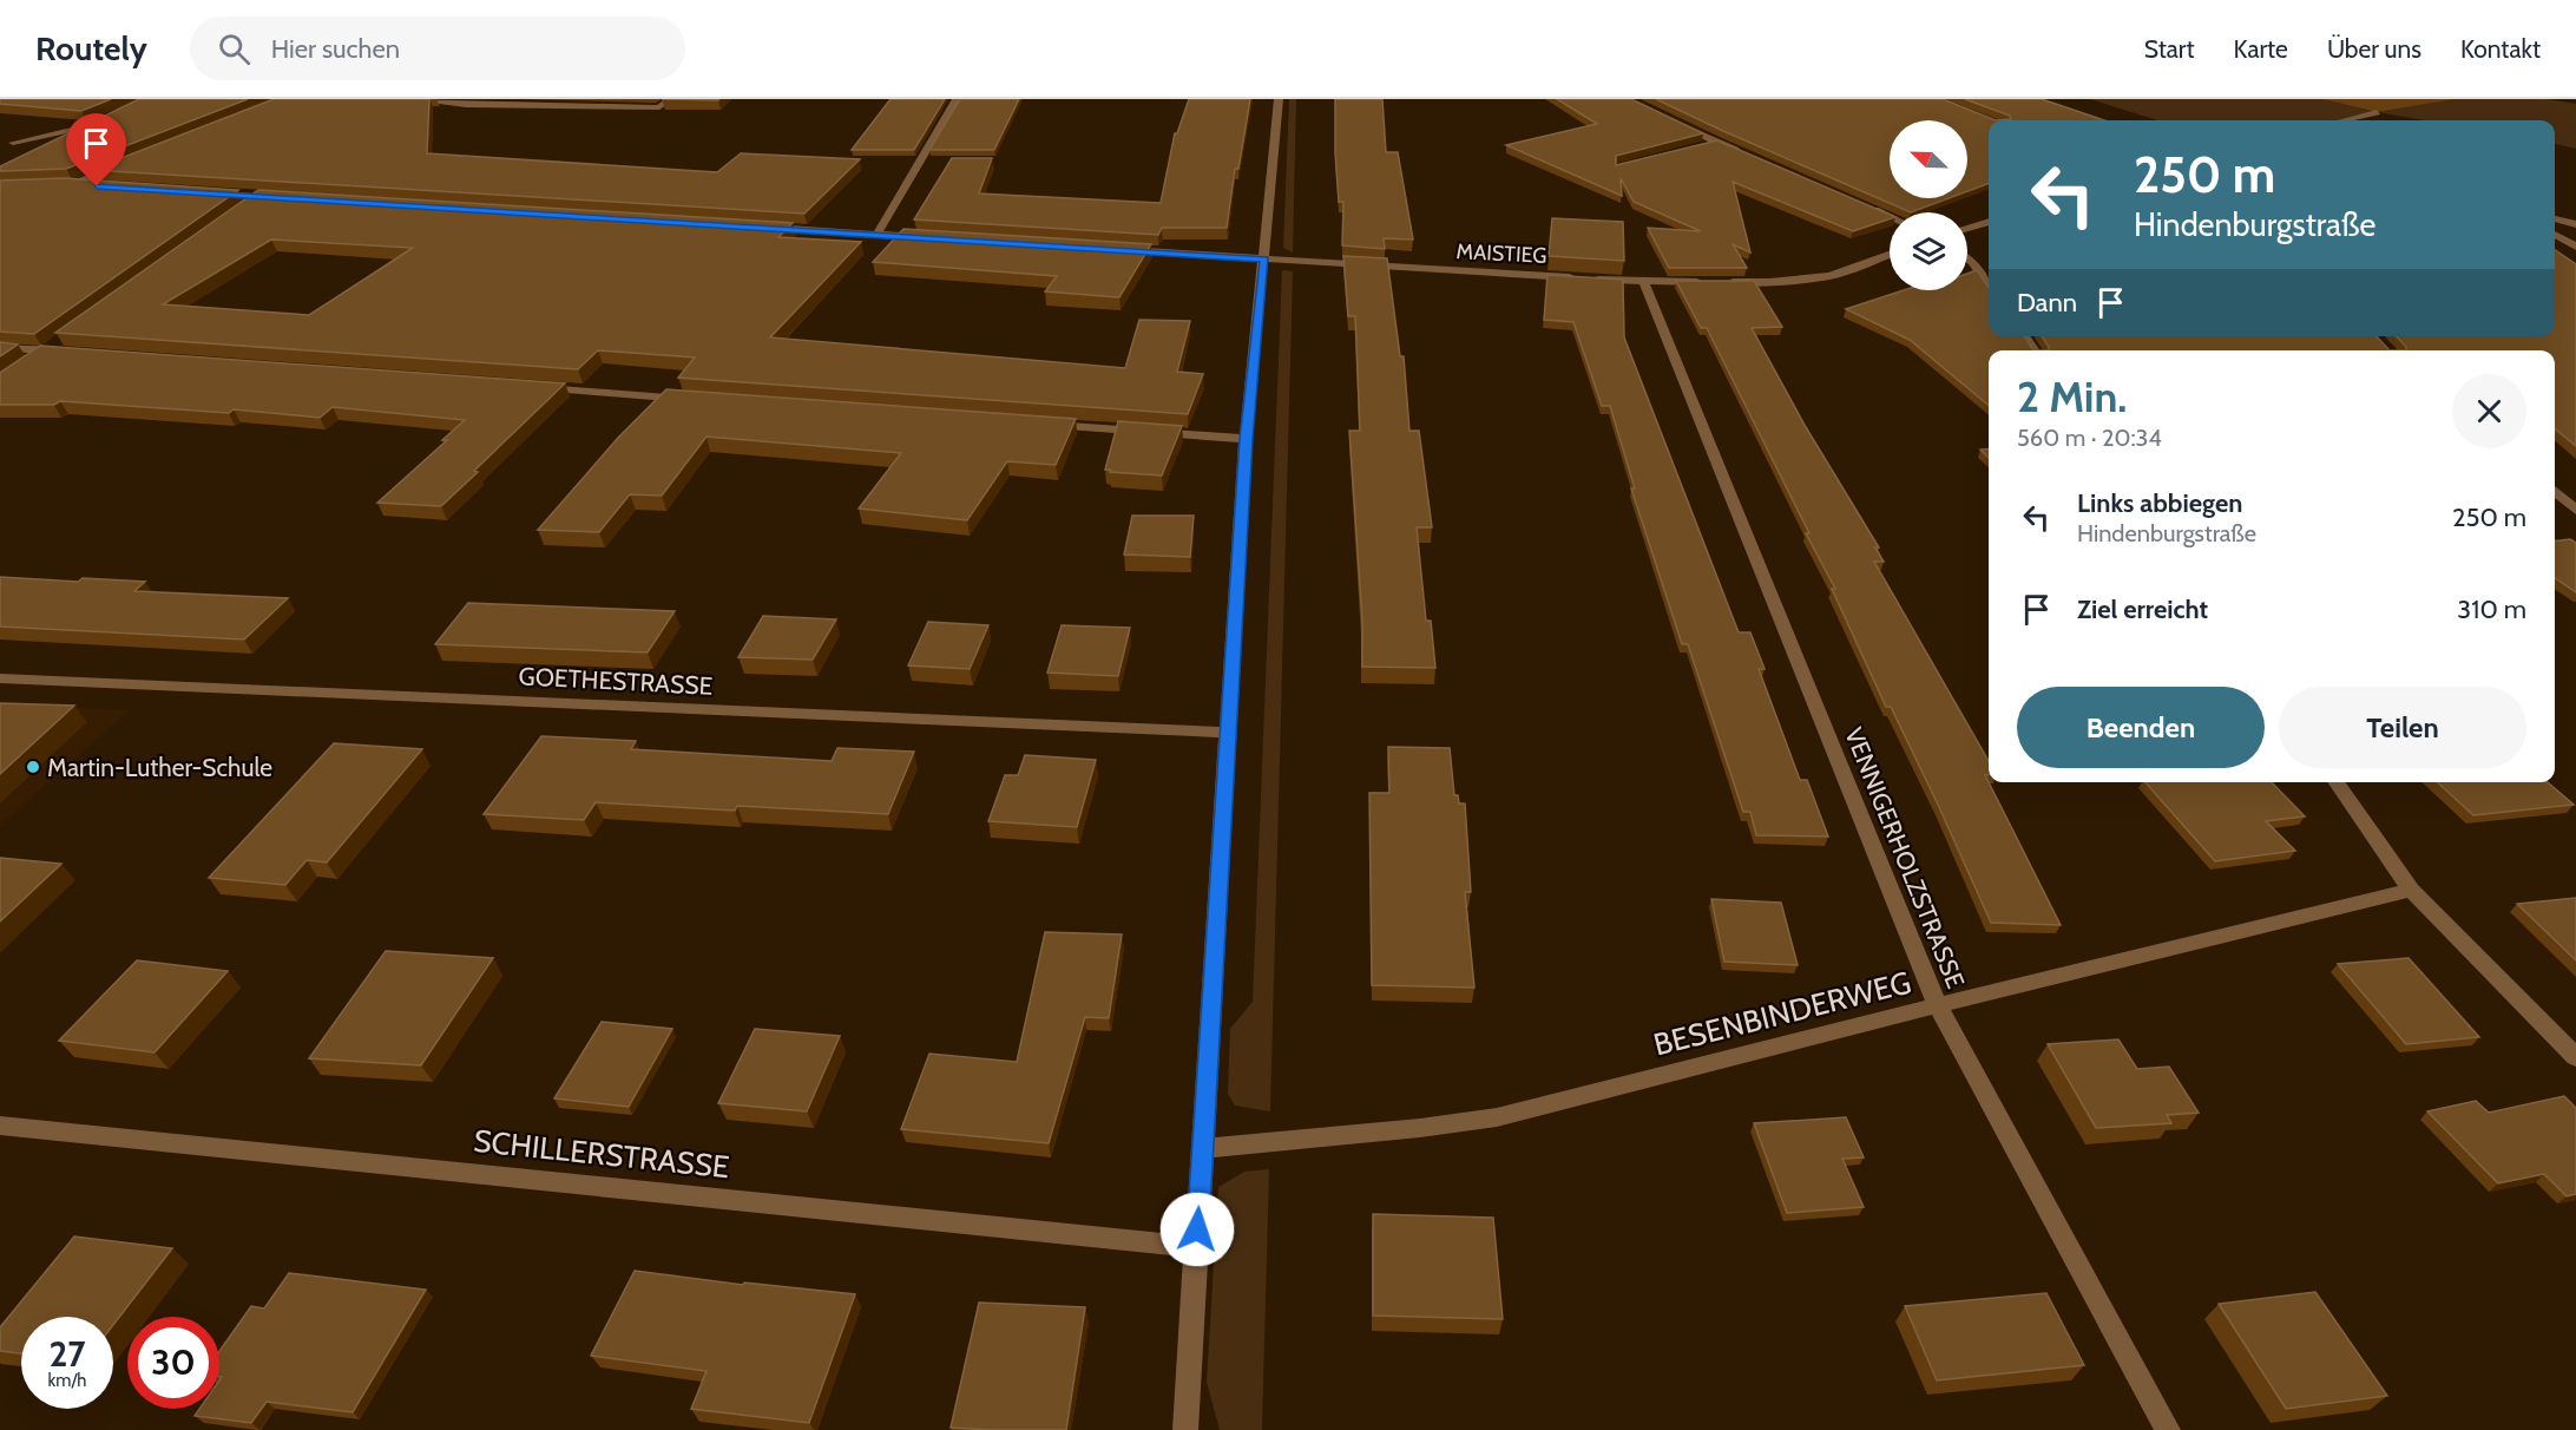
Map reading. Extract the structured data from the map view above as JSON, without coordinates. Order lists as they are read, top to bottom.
{
  "streets": {
    "street": [
      "MAISTIEG",
      "GOETHESTRASSE",
      "VENNIGERHOLZSTRASSE",
      "BESENBINDERWEG",
      "SCHILLERSTRASSE"
    ]
  },
  "crossings": [
    ["MAISTIEG", "VENNIGERHOLZSTRASSE"],
    ["VENNIGERHOLZSTRASSE", "BESENBINDERWEG"]
  ],
  "places": ["Martin-Luther-Schule"],
  "north": "top left",
  "page": {
    "header": "Routely",
    "search": "Hier suchen",
    "nav": [
      "Start",
      "Karte",
      "Über uns",
      "Kontakt"
    ],
    "turn": ["250 m", "Hindenburgstraße"],
    "then": "Dann",
    "heading": ["2 Min.", "560 m · 20:34"],
    "list": [
      {
        "name": "Links abbiegen",
        "note": "Hindenburgstraße",
        "value": "250 m"
      },
      {
        "name": "Ziel erreicht",
        "value": "310 m"
      }
    ],
    "buttons": ["Beenden", "Teilen"],
    "speed": "27 km/h",
    "limit": "30"
  }
}
